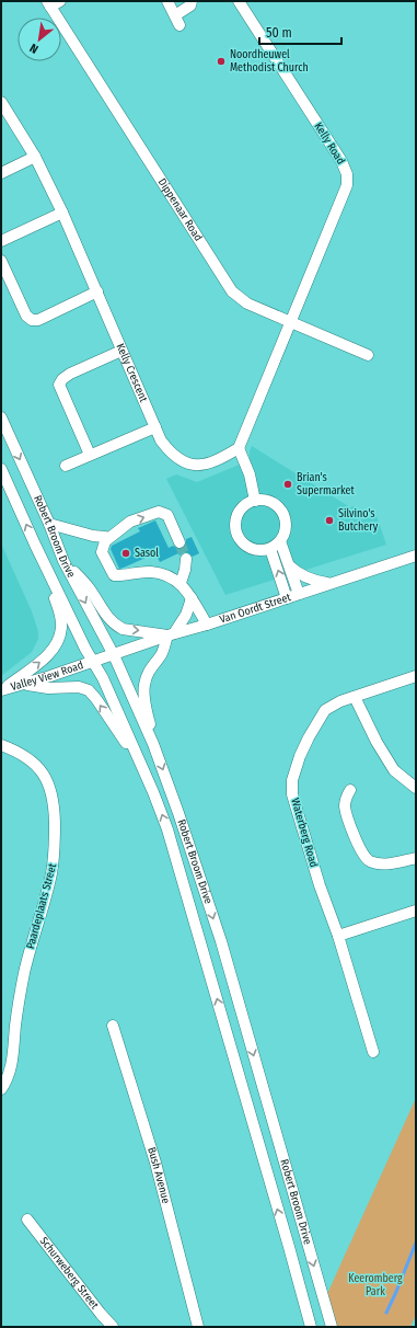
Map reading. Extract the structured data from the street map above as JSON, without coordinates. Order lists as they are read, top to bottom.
{
  "streets": {
    "street": [
      "Kelly Road",
      "Dippenaar Road",
      "Kelly Crescent",
      "Robert Broom Drive",
      "Van Oordt Street",
      "Valley View Road",
      "Waterberg Road",
      "Paardeplaats Street",
      "Bush Avenue",
      "Schurweberg Street"
    ]
  },
  "crossings": [
    ["Kelly Road", "Dippenaar Road"],
    ["Robert Broom Drive", "Van Oordt Street"],
    ["Robert Broom Drive", "Valley View Road"],
    ["Van Oordt Street", "Valley View Road"]
  ],
  "parks": ["Keeromberg Park"],
  "places": [
    "Noordheuwel Methodist Church",
    "Brian's Supermarket",
    "Silvino's Butchery",
    "Sasol"
  ],
  "scale_bar": "50 m",
  "north": "bottom left"
}
